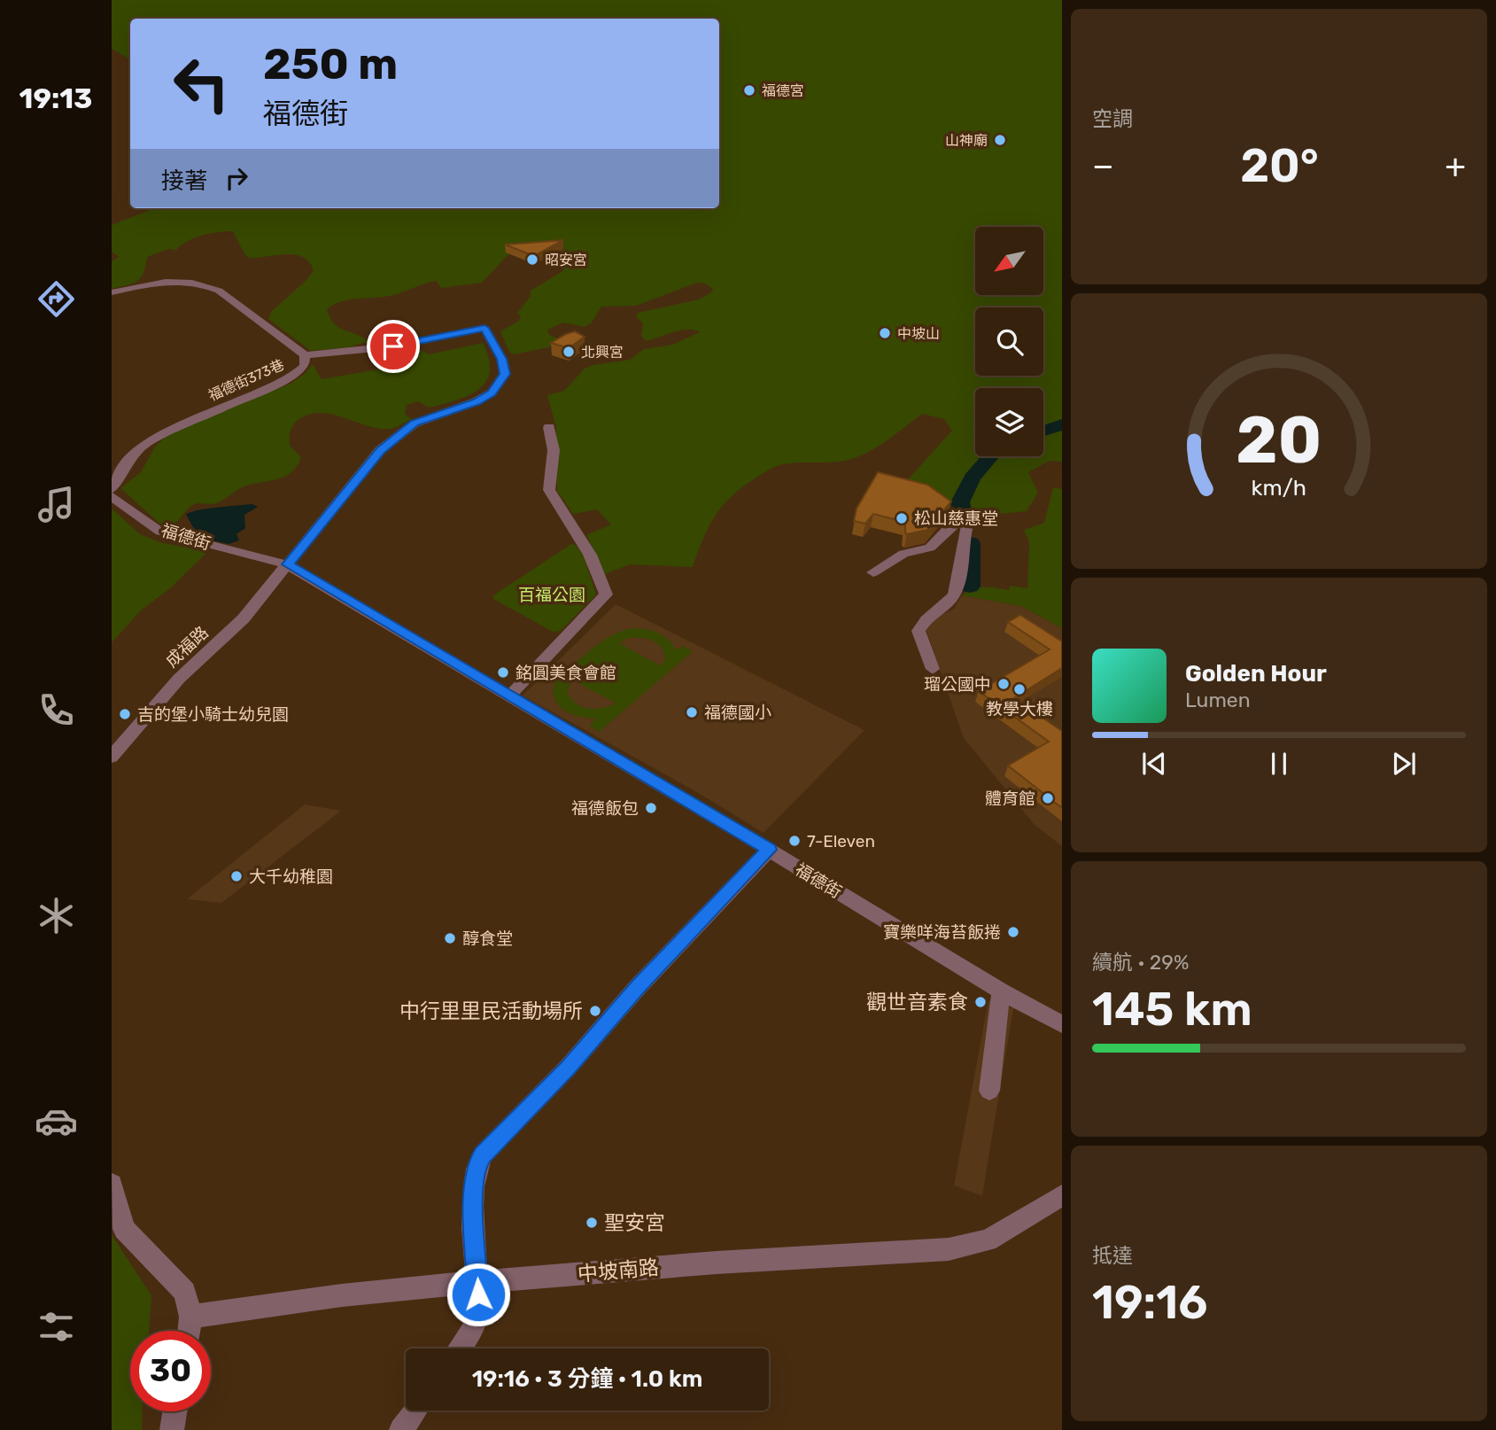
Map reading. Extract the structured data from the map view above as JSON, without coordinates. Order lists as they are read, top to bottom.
{
  "streets": {
    "street": [
      "福德街373巷",
      "福德街",
      "成福路",
      "中坡南路"
    ]
  },
  "crossings": [
    ["福德街373巷", "成福路"],
    ["福德街", "成福路"]
  ],
  "parks": ["百福公園"],
  "places": [
    "福德宮",
    "山神廟",
    "昭安宮",
    "中坡山",
    "北興宮",
    "松山慈惠堂",
    "銘圓美食會館",
    "瑠公國中",
    "教學大樓",
    "福德國小",
    "吉的堡小騎士幼兒園",
    "體育館",
    "福德飯包",
    "7-Eleven",
    "大千幼稚園",
    "寶樂咩海苔飯捲",
    "醇食堂",
    "觀世音素食",
    "中行里里民活動場所",
    "聖安宮"
  ],
  "north": "bottom left",
  "page": {
    "tabs": "19:13",
    "tile": [
      "空調",
      ["續航 · 29%", "145 km"],
      ["抵達", "19:16"]
    ],
    "turn": ["250 m", "福德街"],
    "heat": ["−", "20°", "+"],
    "then": "接著",
    "song": ["Golden Hour", "Lumen"],
    "limit": "30",
    "trip": "19:16 · 3 分鐘 · 1.0 km",
    "gauge": ["20", "km/h"]
  }
}
